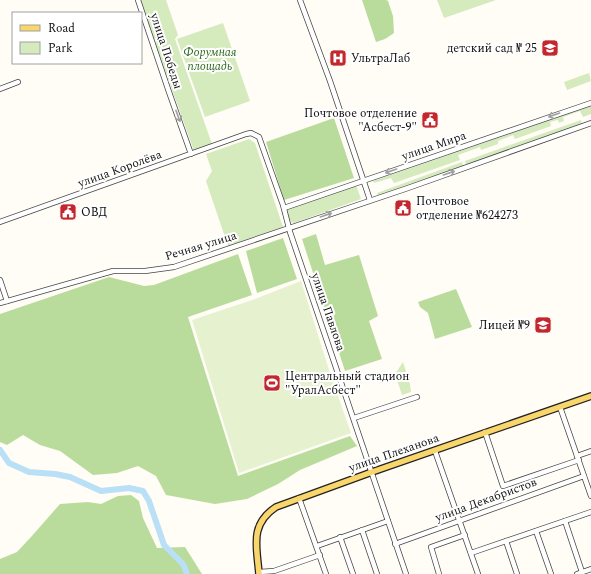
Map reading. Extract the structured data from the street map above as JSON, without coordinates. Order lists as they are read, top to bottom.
{
  "streets": {
    "main road": ["улица Плеханова"],
    "street": [
      "улица Победы",
      "улица Мира",
      "улица Королёва",
      "Речная улица",
      "улица Павлова",
      "улица Декабристов"
    ]
  },
  "crossings": [
    ["улица Победы", "улица Королёва"],
    ["улица Мира", "улица Павлова"],
    ["улица Королёва", "улица Павлова"],
    ["Речная улица", "улица Павлова"],
    ["улица Павлова", "улица Плеханова"],
    ["улица Павлова", "улица Декабристов"]
  ],
  "one_way": ["улица Победы"],
  "parks": ["Форумная площадь"],
  "places": {
    "school or university": ["детский сад № 25", "Лицей №9"],
    "hospital": ["УльтраЛаб"],
    "public building": ["Почтовое отделение \"Асбест-9\"", "Почтовое отделение №624273", "ОВД"],
    "sports": ["Центральный стадион \"УралАсбест\""]
  },
  "legend": ["Road", "Park"]
}
